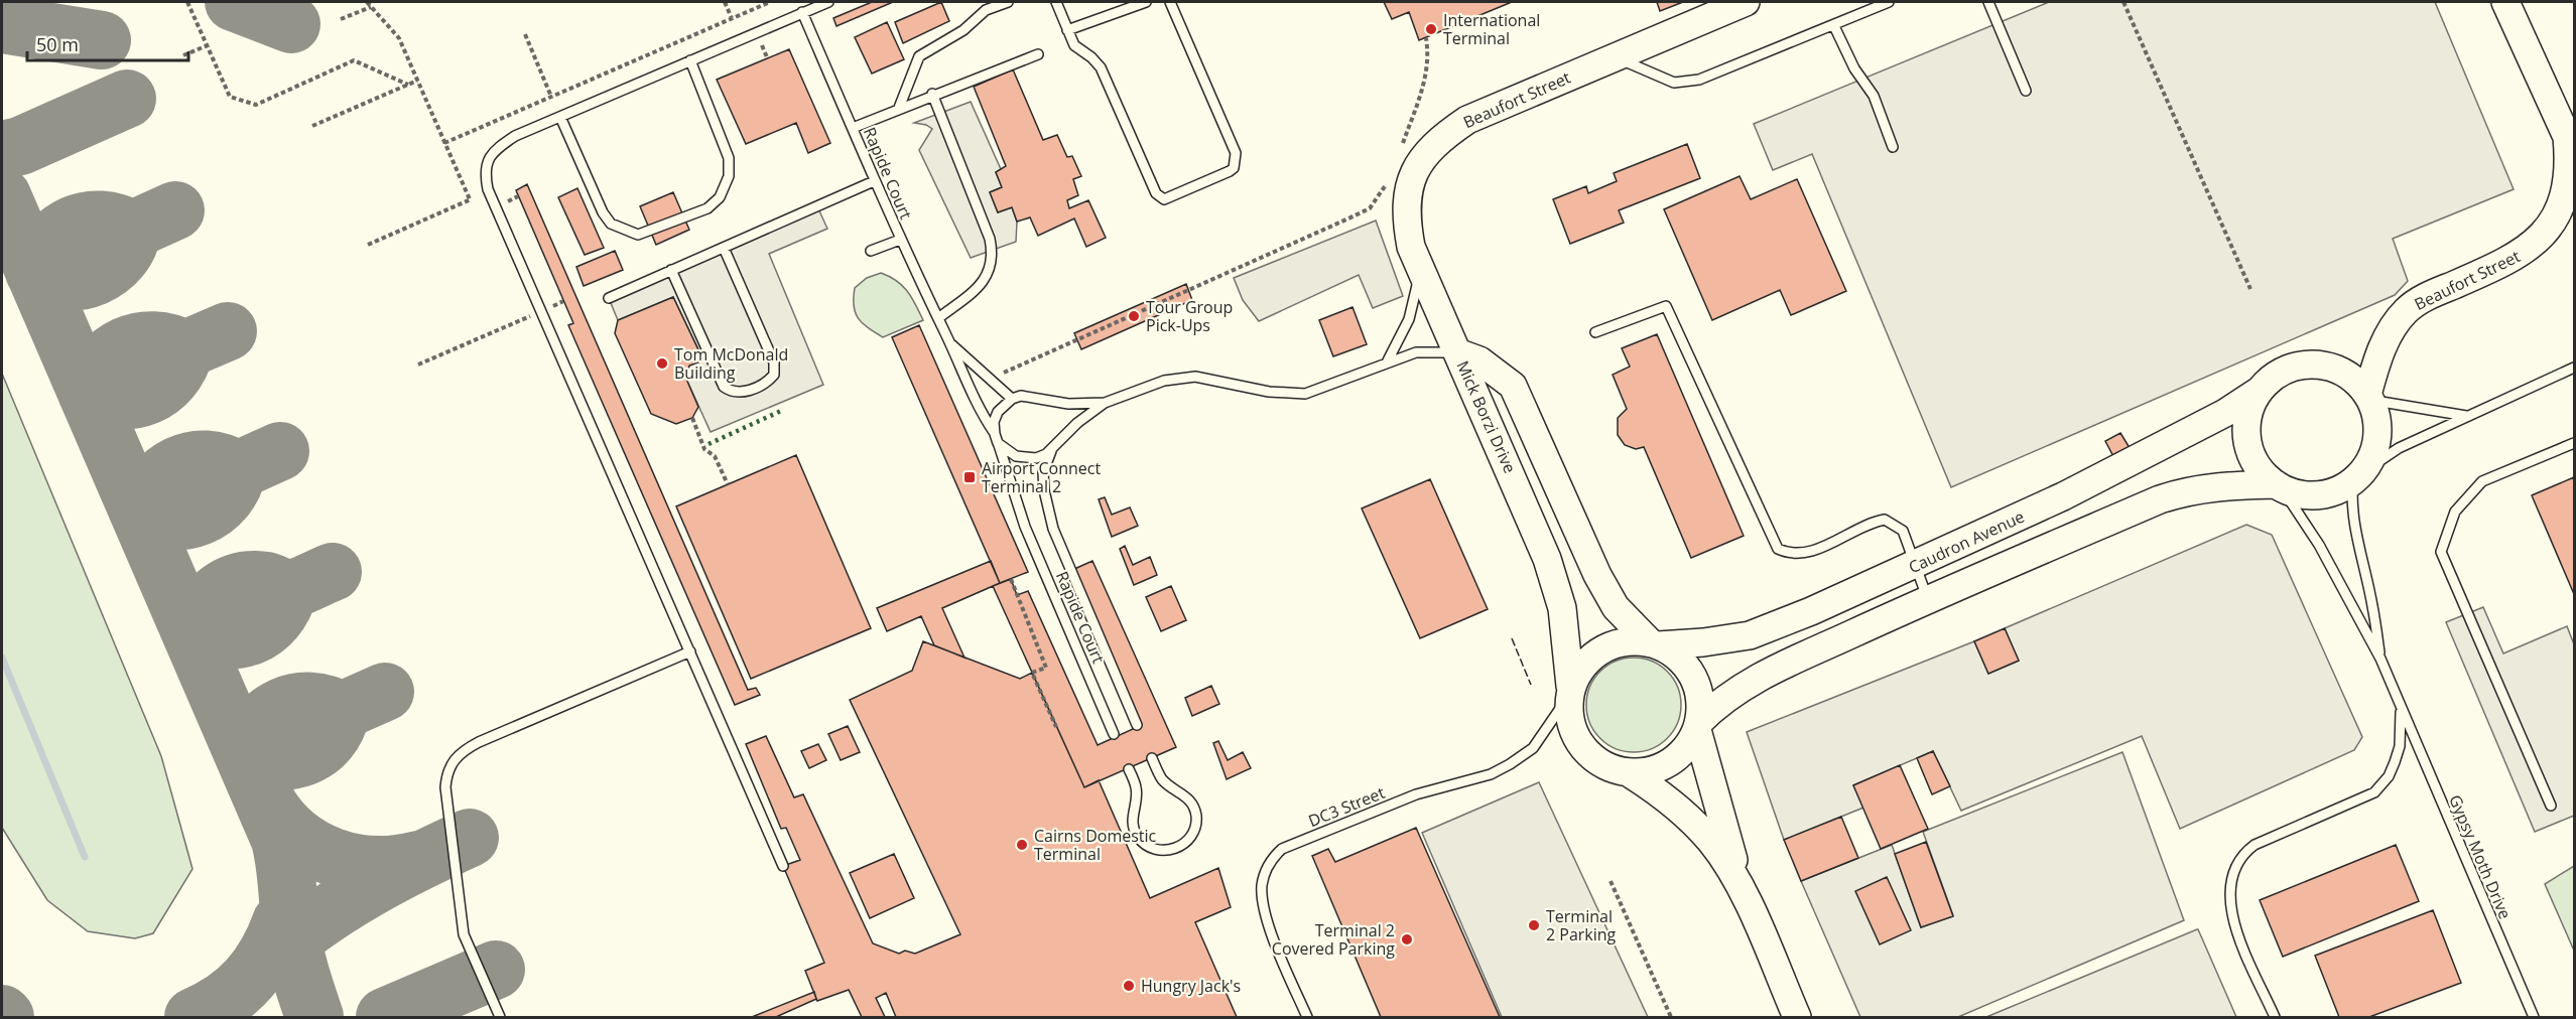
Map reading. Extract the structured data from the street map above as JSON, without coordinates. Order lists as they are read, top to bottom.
{
  "streets": {
    "street": ["Beaufort Street", "Mick Borzi Drive", "Caudron Avenue"],
    "lane": ["Rapide Court", "DC3 Street", "Gypsy Moth Drive"]
  },
  "crossings": [
    ["Beaufort Street", "Mick Borzi Drive"],
    ["Beaufort Street", "Caudron Avenue"],
    ["Beaufort Street", "Gypsy Moth Drive"],
    ["Mick Borzi Drive", "Caudron Avenue"],
    ["Mick Borzi Drive", "DC3 Street"],
    ["Caudron Avenue", "DC3 Street"],
    ["Caudron Avenue", "Gypsy Moth Drive"]
  ],
  "places": {
    "other": [
      "International Terminal",
      "Tour Group Pick-Ups",
      "Tom McDonald Building",
      "Cairns Domestic Terminal",
      "Terminal 2 Parking",
      "Terminal 2 Covered Parking",
      "Hungry Jack's"
    ],
    "transit": ["Airport Connect Terminal 2"]
  },
  "scale_bar": "50 m"
}
